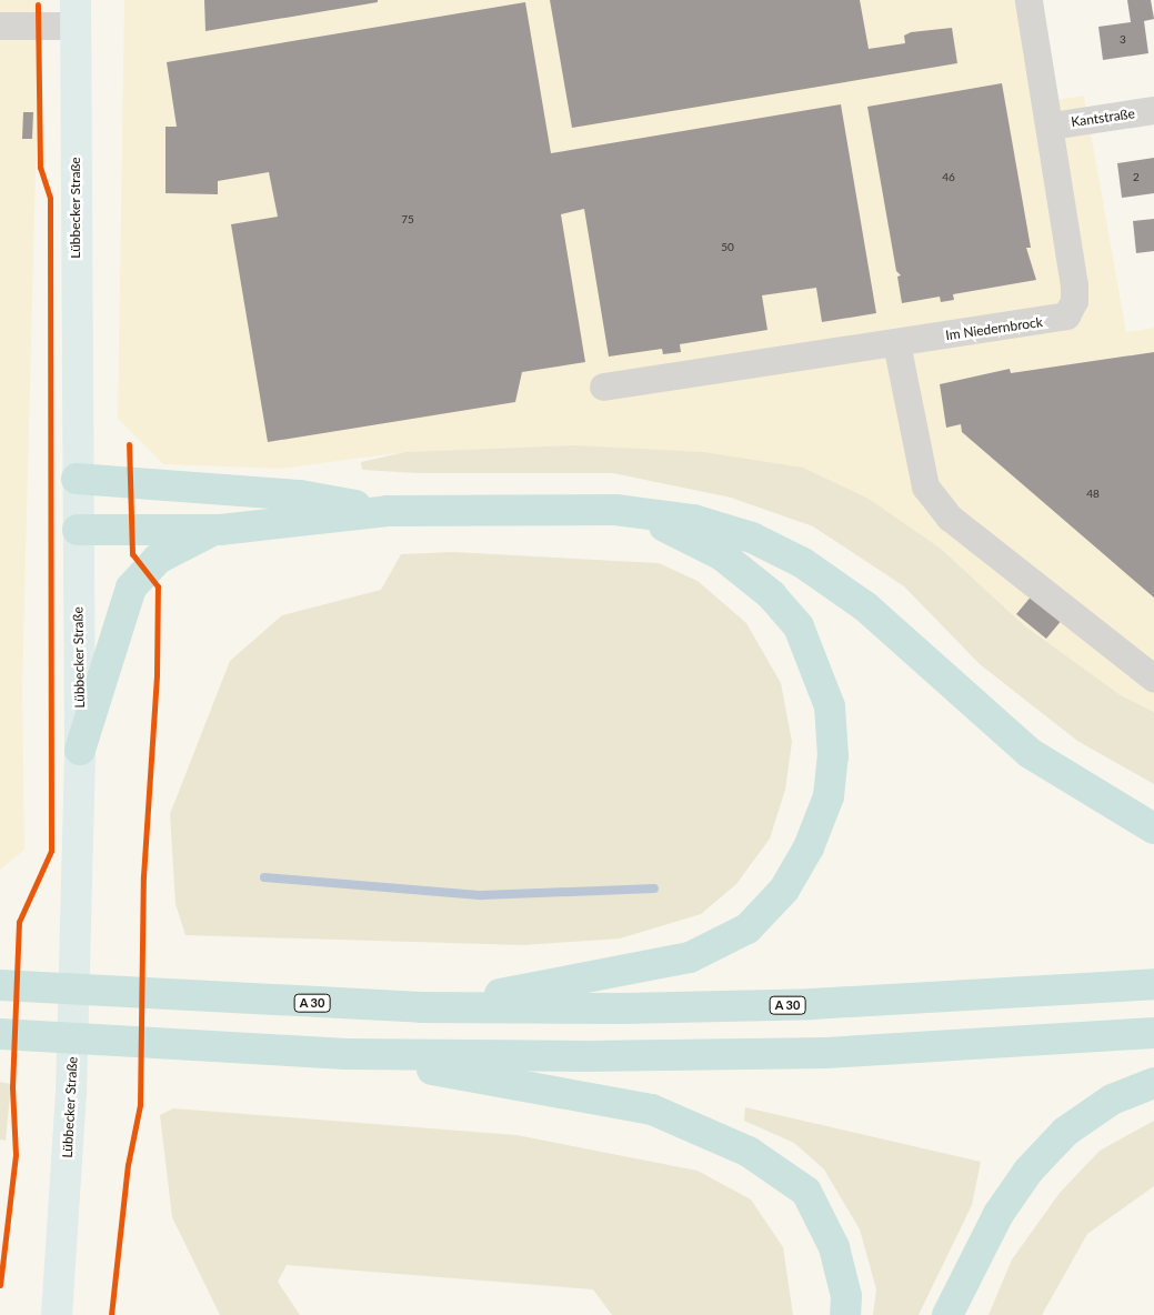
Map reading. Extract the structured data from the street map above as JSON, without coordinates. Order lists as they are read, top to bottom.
{
  "streets": {
    "highway": ["A 30"],
    "main road": ["Lübbecker Straße"],
    "street": ["Kantstraße", "Im Niedernbrock"]
  },
  "crossings": [
    ["Kantstraße", "Im Niedernbrock"]
  ],
  "house_numbers": [
    "3",
    "46",
    "2",
    "75",
    "50",
    "48"
  ]
}
